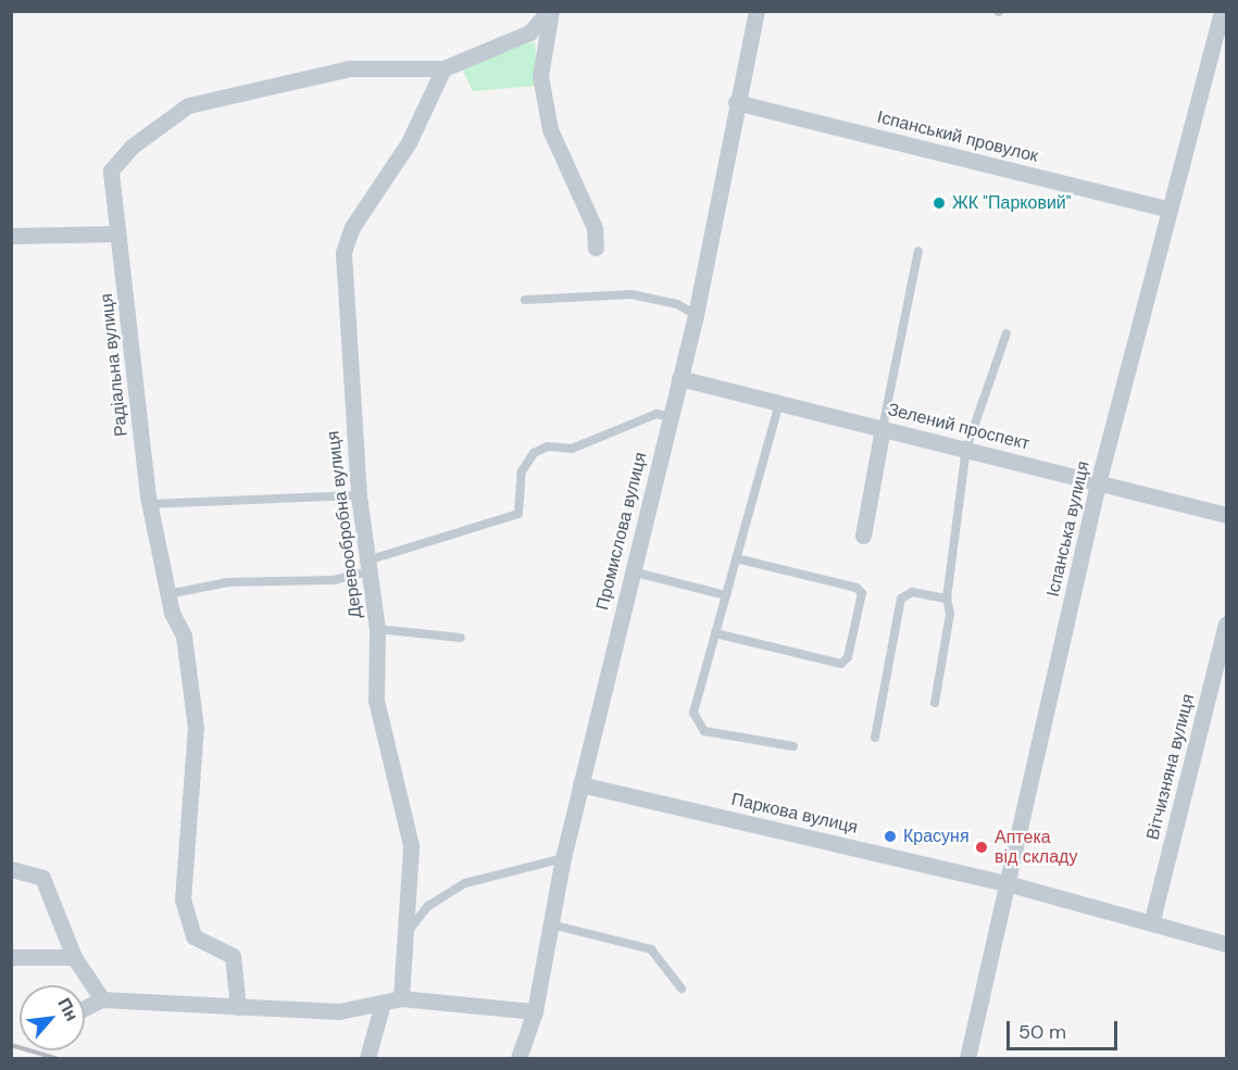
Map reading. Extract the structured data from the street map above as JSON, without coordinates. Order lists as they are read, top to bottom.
{
  "streets": {
    "street": [
      "Іспанський провулок",
      "Радіальна вулиця",
      "Зелений проспект",
      "Деревообробна вулиця",
      "Іспанська вулиця",
      "Промислова вулиця",
      "Вітчизняна вулиця",
      "Паркова вулиця"
    ]
  },
  "crossings": [
    ["Іспанський провулок", "Іспанська вулиця"],
    ["Іспанський провулок", "Промислова вулиця"],
    ["Радіальна вулиця", "Деревообробна вулиця"],
    ["Зелений проспект", "Іспанська вулиця"],
    ["Зелений проспект", "Промислова вулиця"],
    ["Іспанська вулиця", "Паркова вулиця"],
    ["Промислова вулиця", "Паркова вулиця"],
    ["Вітчизняна вулиця", "Паркова вулиця"]
  ],
  "places": ["ЖК \"Парковий\"", "Красуня", "Аптека від складу"],
  "scale_bar": "50 m",
  "north": "top right"
}
